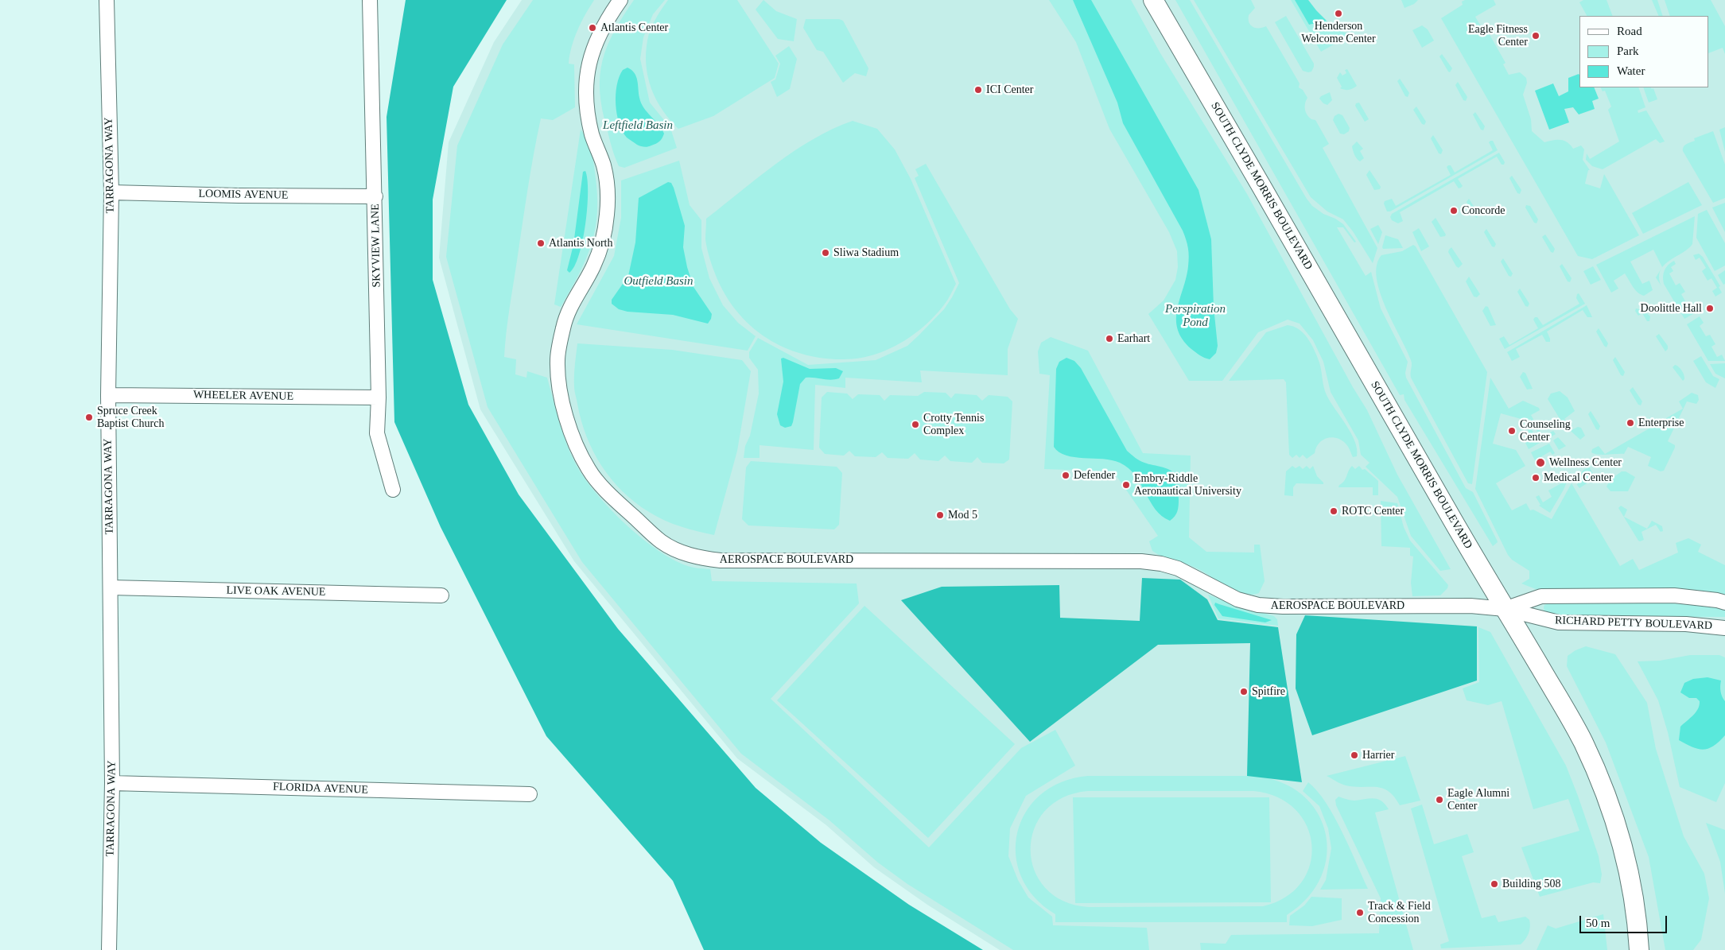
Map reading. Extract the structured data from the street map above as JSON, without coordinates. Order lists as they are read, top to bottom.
{
  "streets": {
    "main road": ["SOUTH CLYDE MORRIS BOULEVARD"],
    "street": [
      "TARRAGONA WAY",
      "LOOMIS AVENUE",
      "SKYVIEW LANE",
      "WHEELER AVENUE",
      "AEROSPACE BOULEVARD",
      "LIVE OAK AVENUE",
      "RICHARD PETTY BOULEVARD",
      "FLORIDA AVENUE"
    ]
  },
  "crossings": [
    ["TARRAGONA WAY", "LOOMIS AVENUE"],
    ["TARRAGONA WAY", "WHEELER AVENUE"],
    ["TARRAGONA WAY", "LIVE OAK AVENUE"],
    ["TARRAGONA WAY", "FLORIDA AVENUE"],
    ["SOUTH CLYDE MORRIS BOULEVARD", "AEROSPACE BOULEVARD"],
    ["SOUTH CLYDE MORRIS BOULEVARD", "RICHARD PETTY BOULEVARD"],
    ["LOOMIS AVENUE", "SKYVIEW LANE"],
    ["SKYVIEW LANE", "WHEELER AVENUE"],
    ["AEROSPACE BOULEVARD", "RICHARD PETTY BOULEVARD"]
  ],
  "water": ["Leftfield Basin", "Outfield Basin", "Perspiration Pond"],
  "places": [
    "Henderson Welcome Center",
    "Atlantis Center",
    "Eagle Fitness Center",
    "ICI Center",
    "Concorde",
    "Atlantis North",
    "Sliwa Stadium",
    "Doolittle Hall",
    "Earhart",
    "Spruce Creek Baptist Church",
    "Enterprise",
    "Crotty Tennis Complex",
    "Counseling Center",
    "Wellness Center",
    "Defender",
    "Medical Center",
    "Embry-Riddle Aeronautical University",
    "ROTC Center",
    "Mod 5",
    "Spitfire",
    "Harrier",
    "Eagle Alumni Center",
    "Building 508",
    "Track & Field Concession"
  ],
  "legend": ["Road", "Park", "Water"],
  "scale_bar": "50 m"
}
